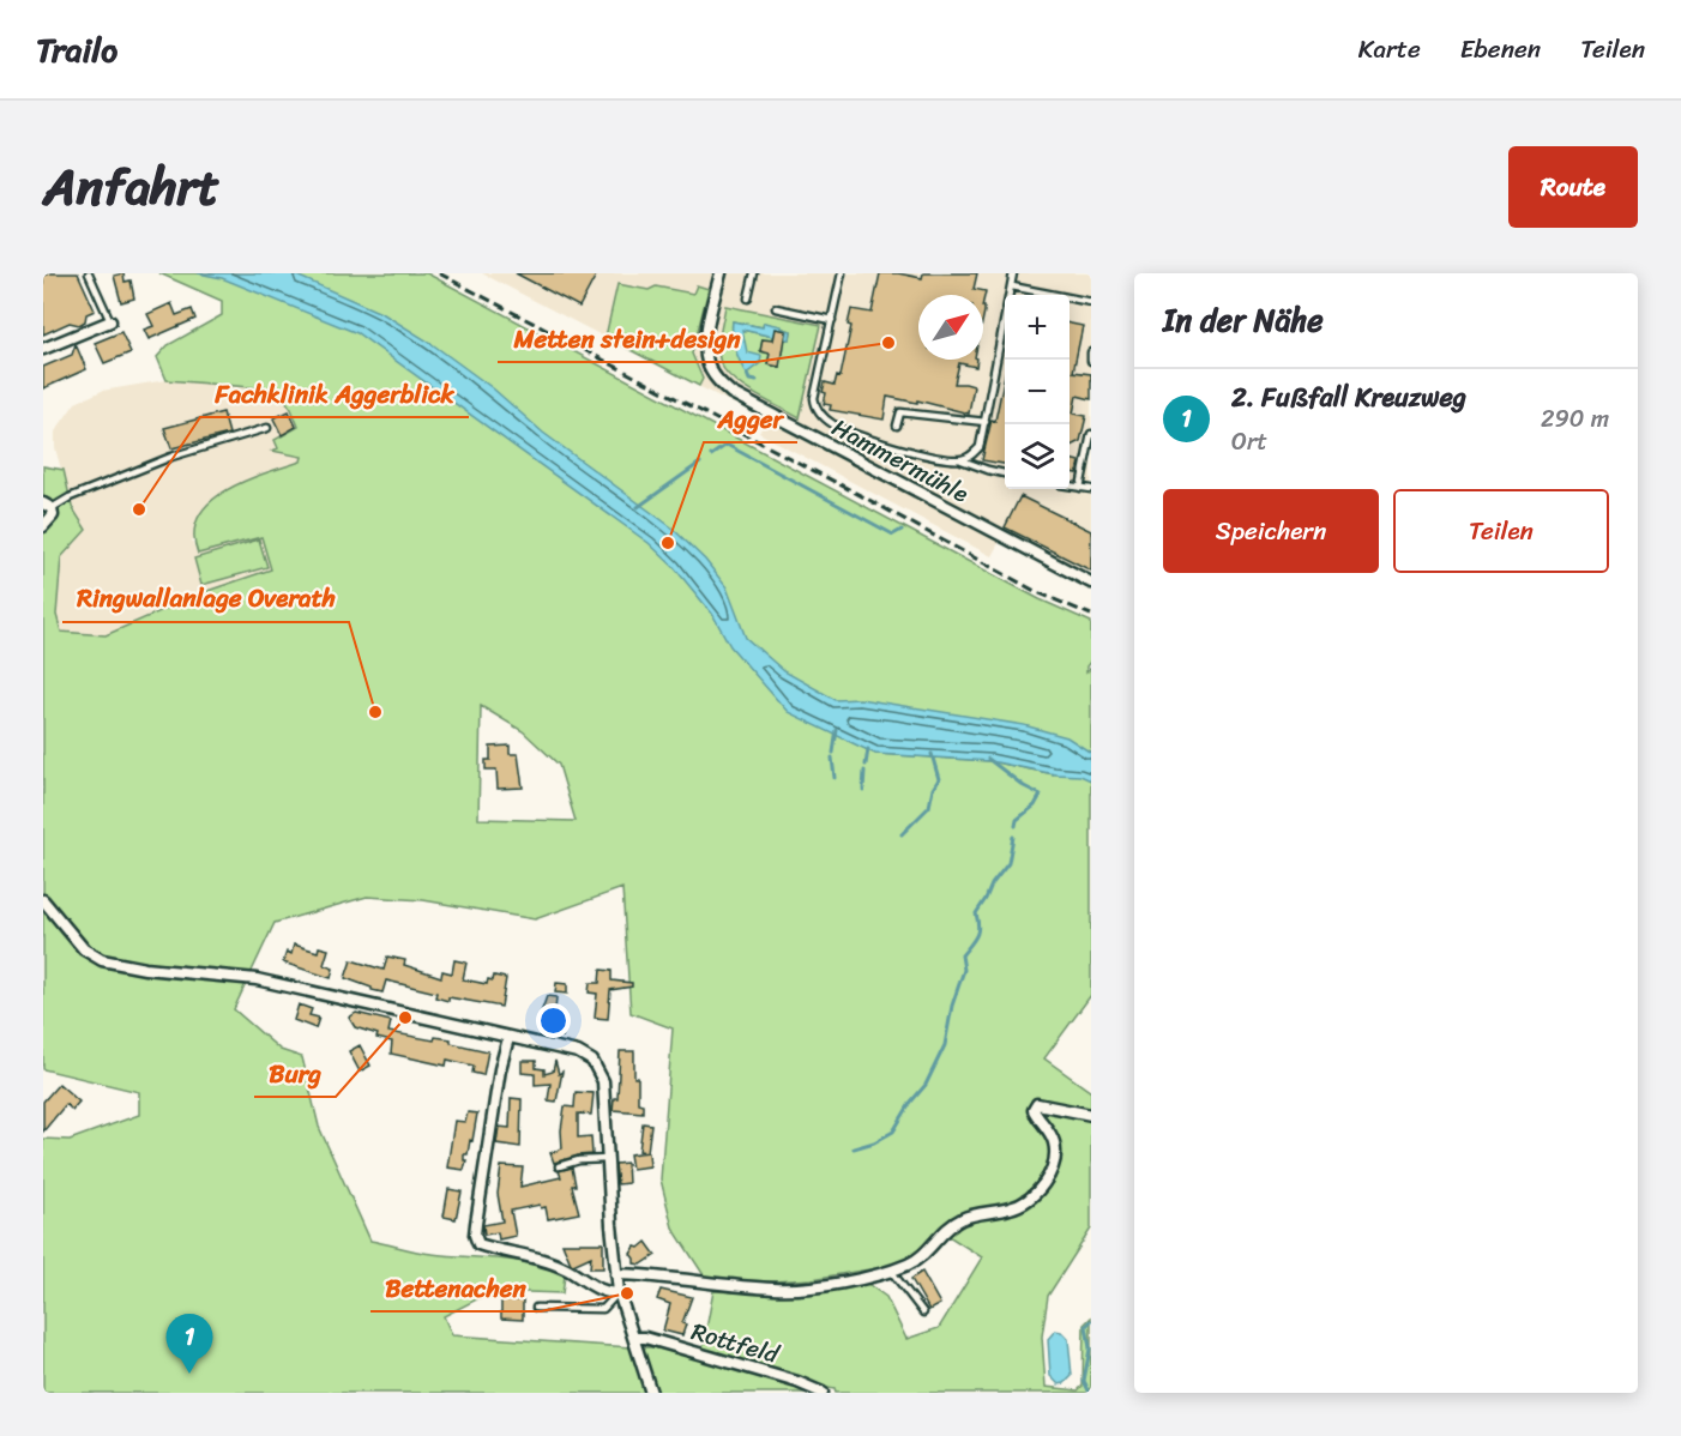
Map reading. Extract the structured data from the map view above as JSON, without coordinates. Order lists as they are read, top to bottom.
{
  "streets": {
    "street": ["Hammermühle", "Rottfeld"]
  },
  "places": [
    "Metten stein+design",
    "Fachklinik Aggerblick",
    "Agger",
    "Ringwallanlage Overath",
    "Burg",
    "Bettenachen"
  ],
  "north": "top right",
  "page": {
    "header": "Trailo",
    "nav": ["Karte", "Ebenen", "Teilen"],
    "title": "Anfahrt",
    "buttons": [
      "Route",
      ["Speichern", "Teilen"]
    ],
    "heading": "In der Nähe",
    "map_buttons": ["+", "−"],
    "list": [
      {
        "mark": "1",
        "name": "2. Fußfall Kreuzweg",
        "note": "Ort",
        "value": "290 m"
      }
    ],
    "pins": "1"
  }
}
